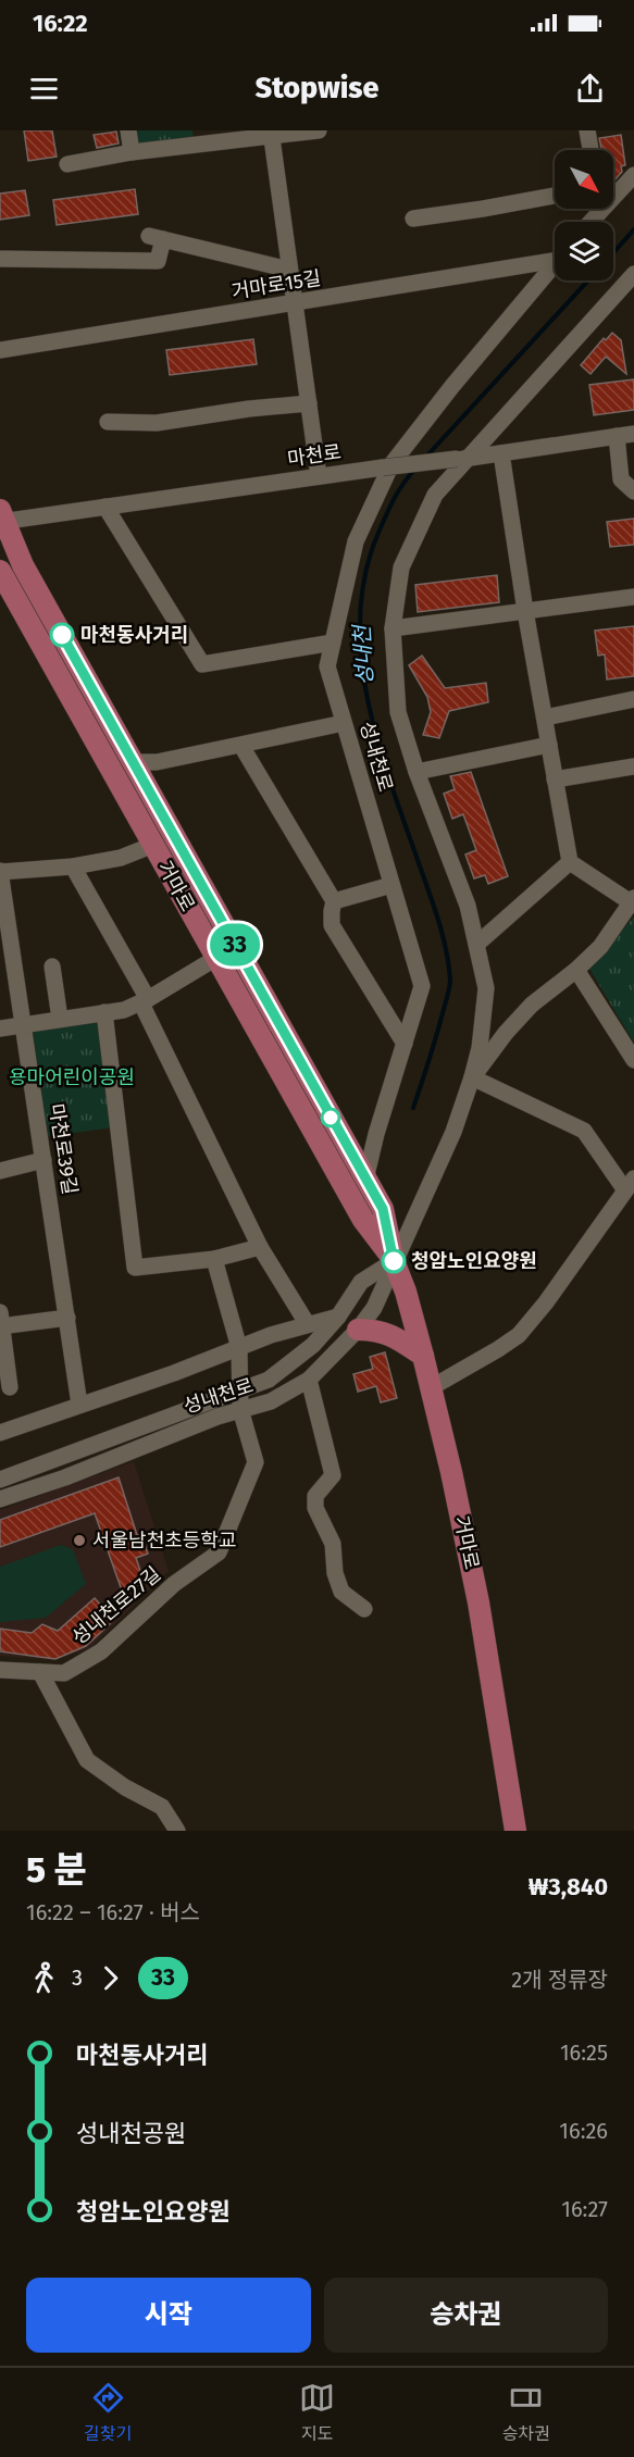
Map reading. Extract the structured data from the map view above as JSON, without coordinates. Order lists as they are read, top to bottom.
{
  "streets": {
    "main road": ["거마로"],
    "street": [
      "거마로15길",
      "마천로",
      "성내천로",
      "마천로39길",
      "성내천로27길"
    ]
  },
  "crossings": [
    ["마천로", "성내천로"],
    ["마천로", "거마로"],
    ["성내천로", "거마로"],
    ["성내천로", "성내천로27길"]
  ],
  "water": ["성내천"],
  "parks": ["용마어린이공원"],
  "places": ["마천동사거리", "청암노인요양원", "서울남천초등학교"],
  "lines": ["bus line 33"],
  "north": "bottom right",
  "page": {
    "status": "16:22",
    "header": "Stopwise",
    "on_map": "33",
    "heading": ["5 분", "16:22 – 16:27 · 버스", "₩3,840"],
    "legs": ["3", "33", "2개 정류장"],
    "list": [
      {
        "name": "마천동사거리",
        "value": "16:25"
      },
      {
        "name": "성내천공원",
        "value": "16:26"
      },
      {
        "name": "청암노인요양원",
        "value": "16:27"
      }
    ],
    "buttons": ["시작", "승차권"],
    "tabs": ["길찾기", "지도", "승차권"]
  }
}
